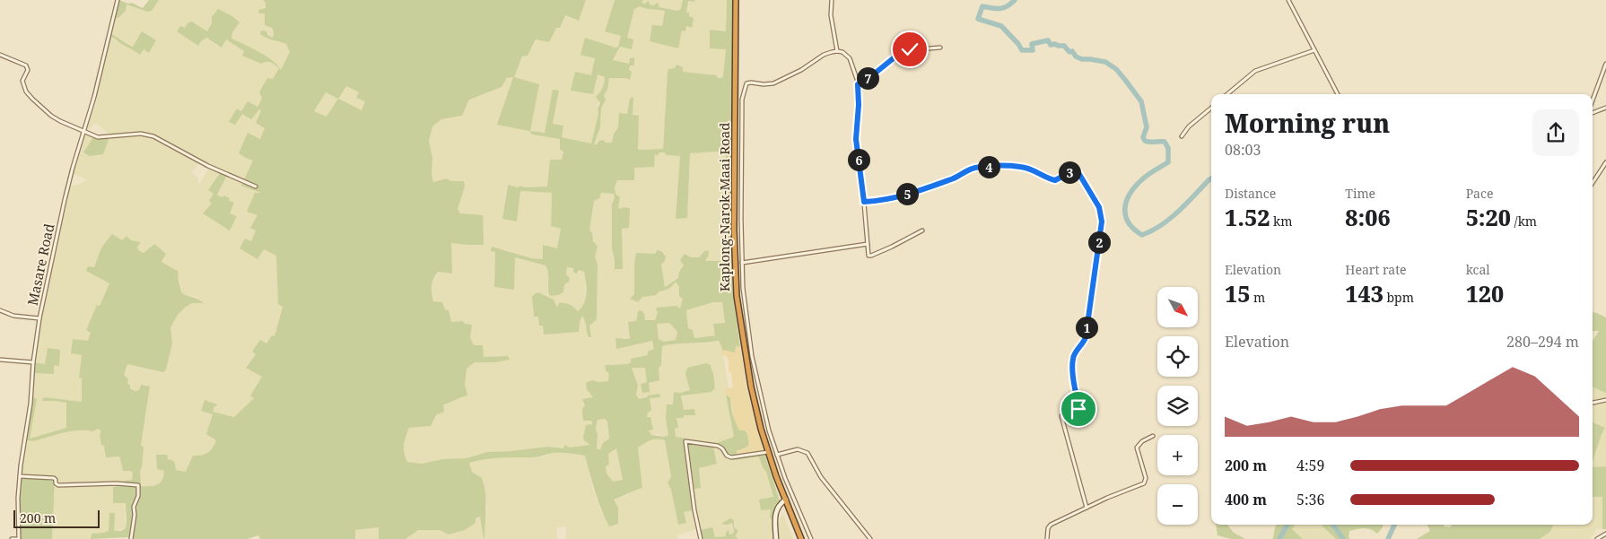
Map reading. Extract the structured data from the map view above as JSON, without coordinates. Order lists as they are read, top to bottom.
{
  "streets": {
    "highway": ["Kaplong-Narok-Maai Road"],
    "street": ["Masare Road"]
  },
  "scale_bar": "200 m",
  "north": "bottom right",
  "page": {
    "pins": [
      "7",
      "6",
      "4",
      "3",
      "5",
      "2",
      "1"
    ],
    "heading": ["Morning run", "08:03"],
    "stats": [
      ["Distance", "1.52 km"],
      ["Time", "8:06"],
      ["Pace", "5:20 /km"],
      ["Elevation", "15 m"],
      ["Heart rate", "143 bpm"],
      ["kcal", "120"]
    ],
    "map_buttons": ["+", "−"],
    "chart": ["Elevation", "280–294 m"],
    "list": [
      {
        "name": "200 m",
        "note": "4:59"
      },
      {
        "name": "400 m",
        "note": "5:36"
      }
    ],
    "scale": "200 m"
  }
}
